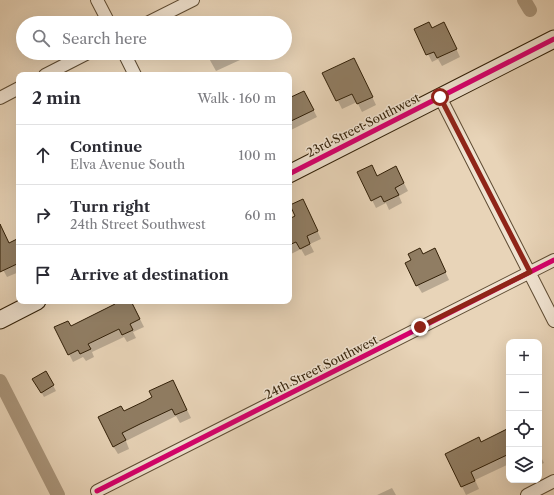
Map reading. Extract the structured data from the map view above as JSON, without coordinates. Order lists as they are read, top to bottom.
{
  "streets": {
    "street": ["23rd Street Southwest", "24th Street Southwest"]
  },
  "page": {
    "search": "Search here",
    "heading": ["2 min", "Walk · 160 m"],
    "list": [
      ["Continue", "Elva Avenue South", "100 m"],
      ["Turn right", "24th Street Southwest", "60 m"],
      "Arrive at destination"
    ],
    "map_buttons": ["+", "−"]
  }
}
